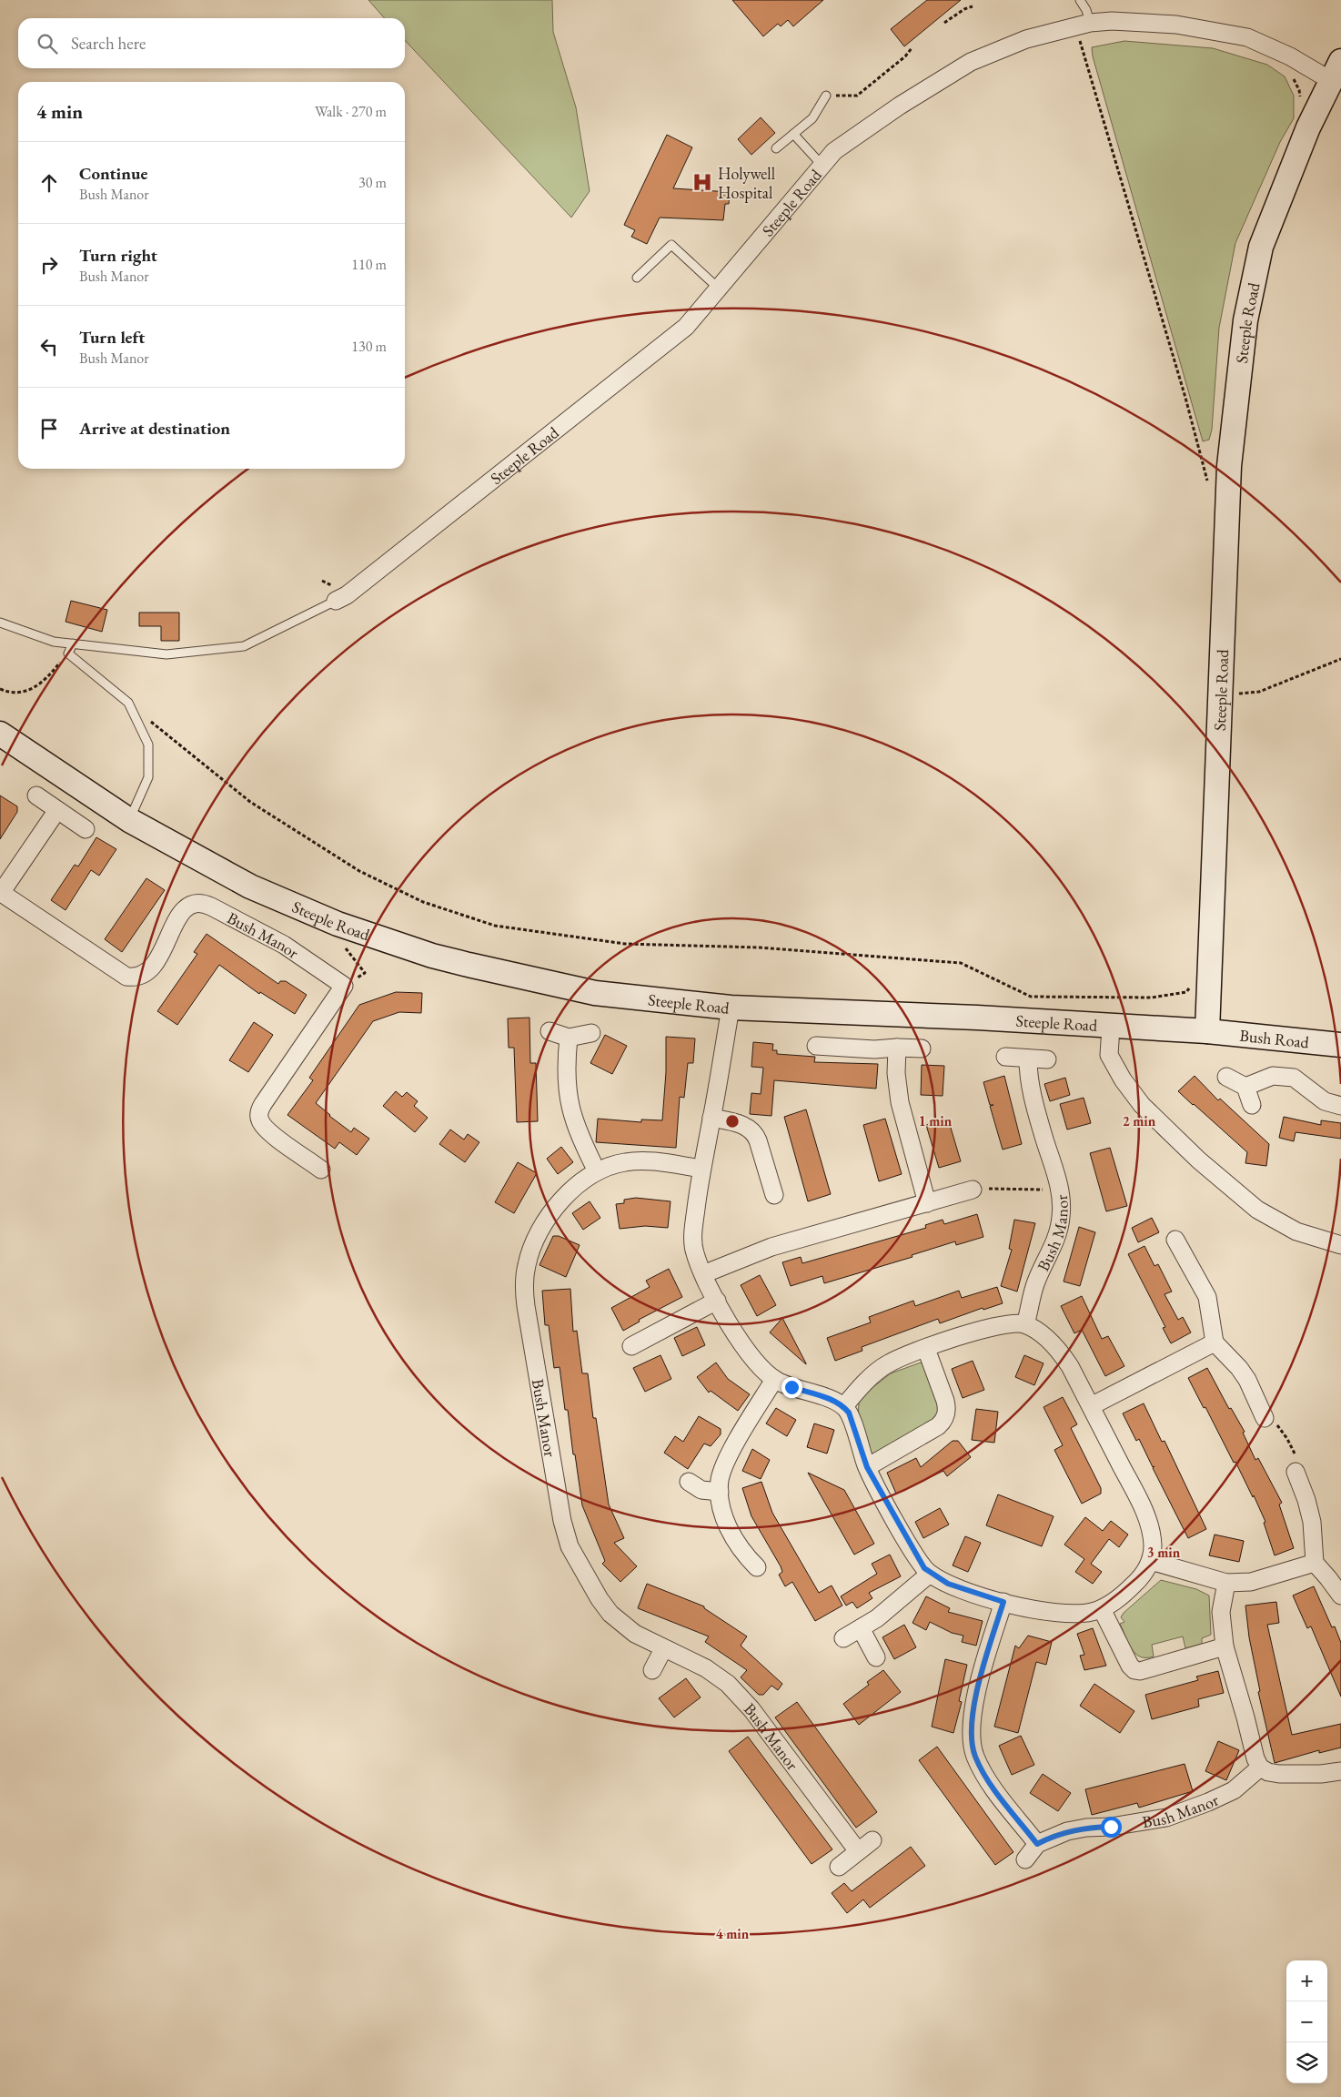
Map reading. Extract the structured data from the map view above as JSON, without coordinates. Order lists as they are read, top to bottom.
{
  "streets": {
    "main road": ["Steeple Road", "Bush Road"],
    "street": ["Bush Manor"]
  },
  "crossings": [
    ["Steeple Road", "Bush Road"]
  ],
  "places": {
    "hospital": ["Holywell Hospital"]
  },
  "page": {
    "search": "Search here",
    "heading": ["4 min", "Walk · 270 m"],
    "list": [
      ["Continue", "Bush Manor", "30 m"],
      ["Turn right", "Bush Manor", "110 m"],
      ["Turn left", "Bush Manor", "130 m"],
      "Arrive at destination"
    ],
    "map_buttons": ["+", "−"]
  },
  "rings": [
    "1 min",
    "2 min",
    "3 min",
    "4 min"
  ]
}
